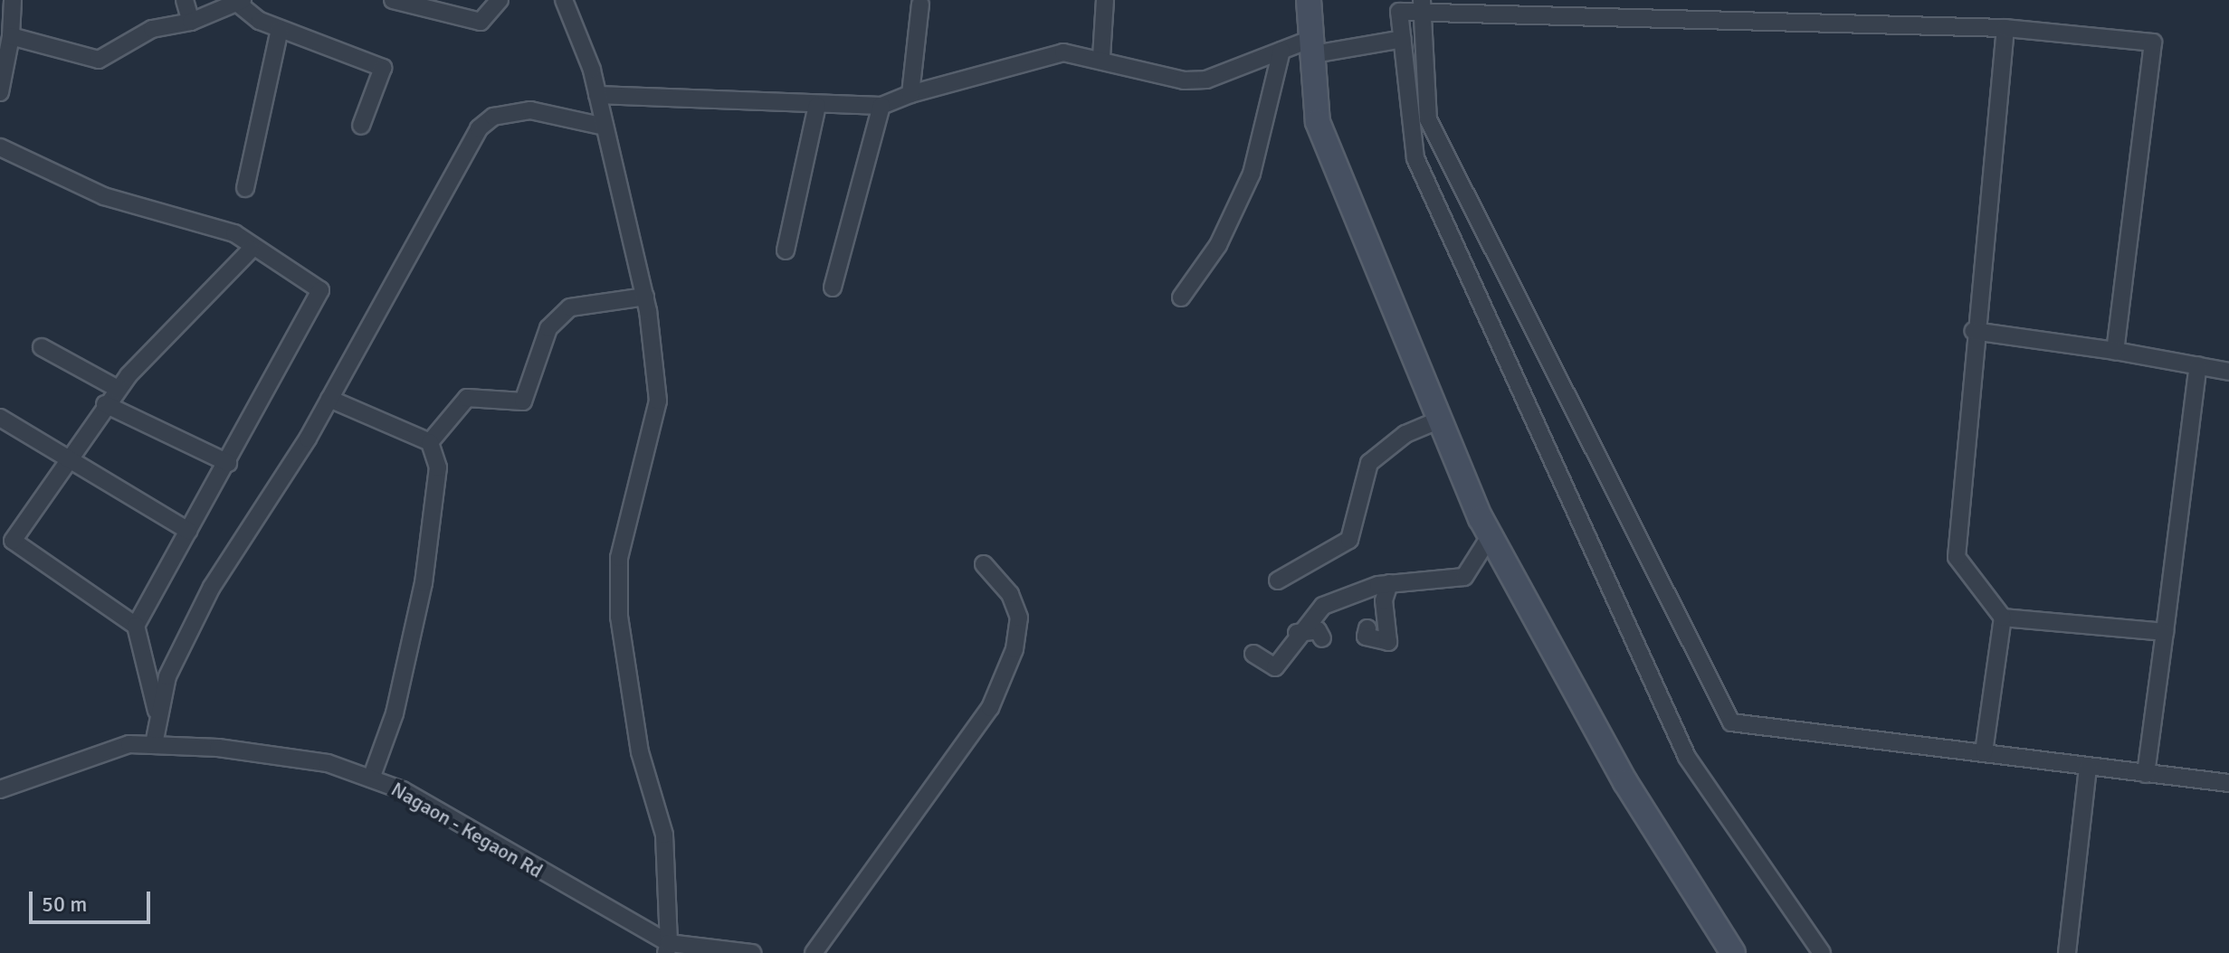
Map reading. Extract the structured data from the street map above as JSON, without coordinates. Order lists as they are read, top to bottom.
{
  "streets": {
    "street": ["Nagaon - Kegaon Rd"]
  },
  "scale_bar": "50 m"
}
